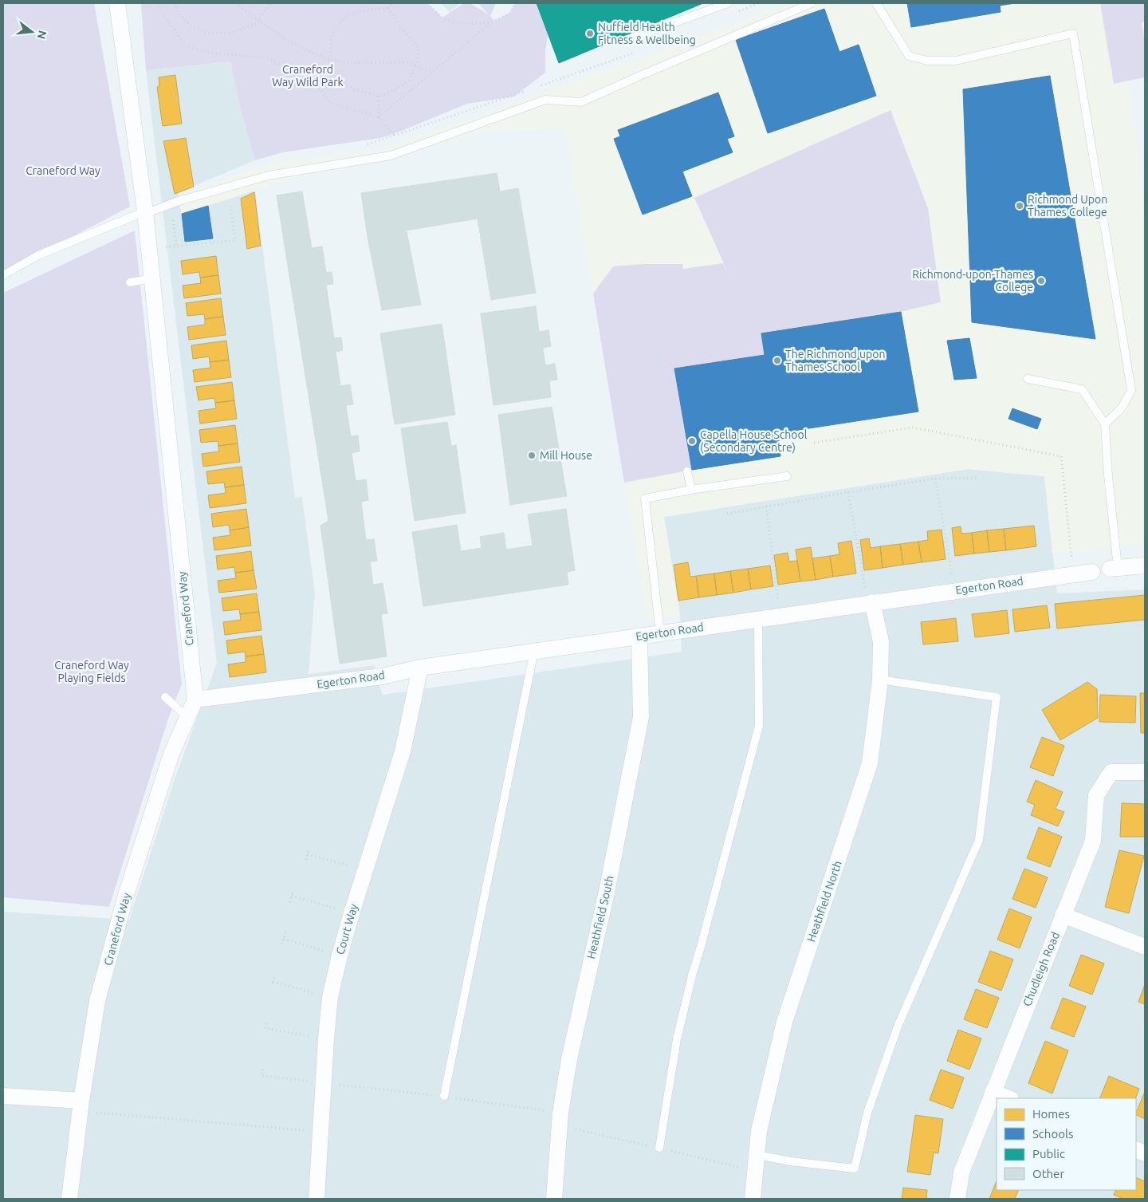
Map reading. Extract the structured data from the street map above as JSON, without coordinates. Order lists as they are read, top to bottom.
{
  "streets": {
    "street": [
      "Egerton Road",
      "Craneford Way",
      "Heathfield North",
      "Heathfield South",
      "Court Way",
      "Chudleigh Road"
    ]
  },
  "crossings": [
    ["Egerton Road", "Craneford Way"],
    ["Egerton Road", "Heathfield North"],
    ["Egerton Road", "Heathfield South"],
    ["Egerton Road", "Court Way"]
  ],
  "parks": ["Craneford Way Wild Park", "Craneford Way", "Craneford Way Playing Fields"],
  "places": [
    "Nuffield Health Fitness & Wellbeing",
    "Richmond Upon Thames College",
    "Richmond-upon-Thames College",
    "The Richmond upon Thames School",
    "Capella House School (Secondary Centre)",
    "Mill House"
  ],
  "legend": [
    "Homes",
    "Schools",
    "Public",
    "Other"
  ],
  "north": "right"
}
